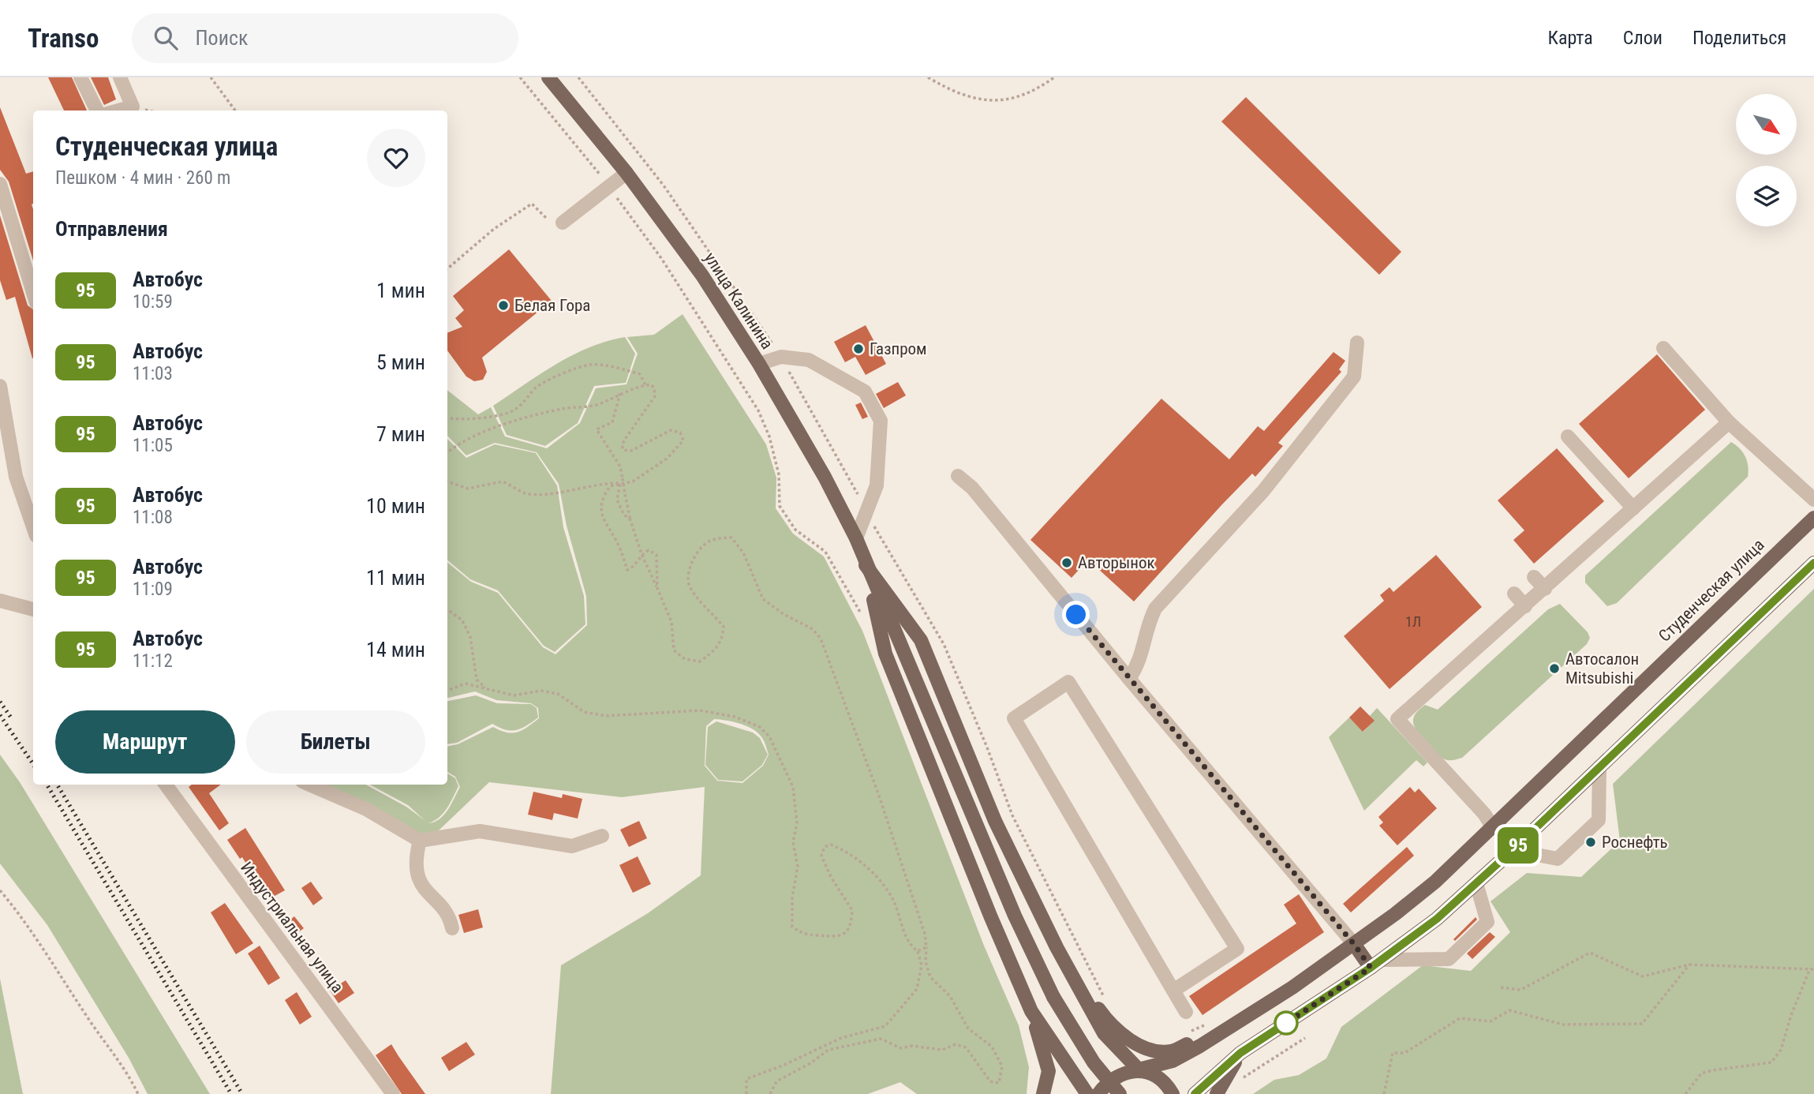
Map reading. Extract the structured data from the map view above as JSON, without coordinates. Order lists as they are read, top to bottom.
{
  "streets": {
    "main road": ["улица Калинина", "Студенческая улица"],
    "street": ["Индустриальная улица"]
  },
  "places": [
    "Белая Гора",
    "Газпром",
    "Авторынок",
    "Автосалон Mitsubishi",
    "Роснефть"
  ],
  "lines": ["bus line 95"],
  "house_numbers": ["1Л"],
  "north": "bottom right",
  "page": {
    "header": "Transo",
    "search": "Поиск",
    "nav": ["Карта", "Слои", "Поделиться"],
    "on_map": "95",
    "heading": [
      ["Студенческая улица", "Пешком · 4 мин · 260 m"],
      "Отправления"
    ],
    "list": [
      {
        "mark": "95",
        "name": "Автобус",
        "note": "10:59",
        "value": "1 мин"
      },
      {
        "mark": "95",
        "name": "Автобус",
        "note": "11:03",
        "value": "5 мин"
      },
      {
        "mark": "95",
        "name": "Автобус",
        "note": "11:05",
        "value": "7 мин"
      },
      {
        "mark": "95",
        "name": "Автобус",
        "note": "11:08",
        "value": "10 мин"
      },
      {
        "mark": "95",
        "name": "Автобус",
        "note": "11:09",
        "value": "11 мин"
      },
      {
        "mark": "95",
        "name": "Автобус",
        "note": "11:12",
        "value": "14 мин"
      }
    ],
    "buttons": ["Маршрут", "Билеты"]
  }
}
